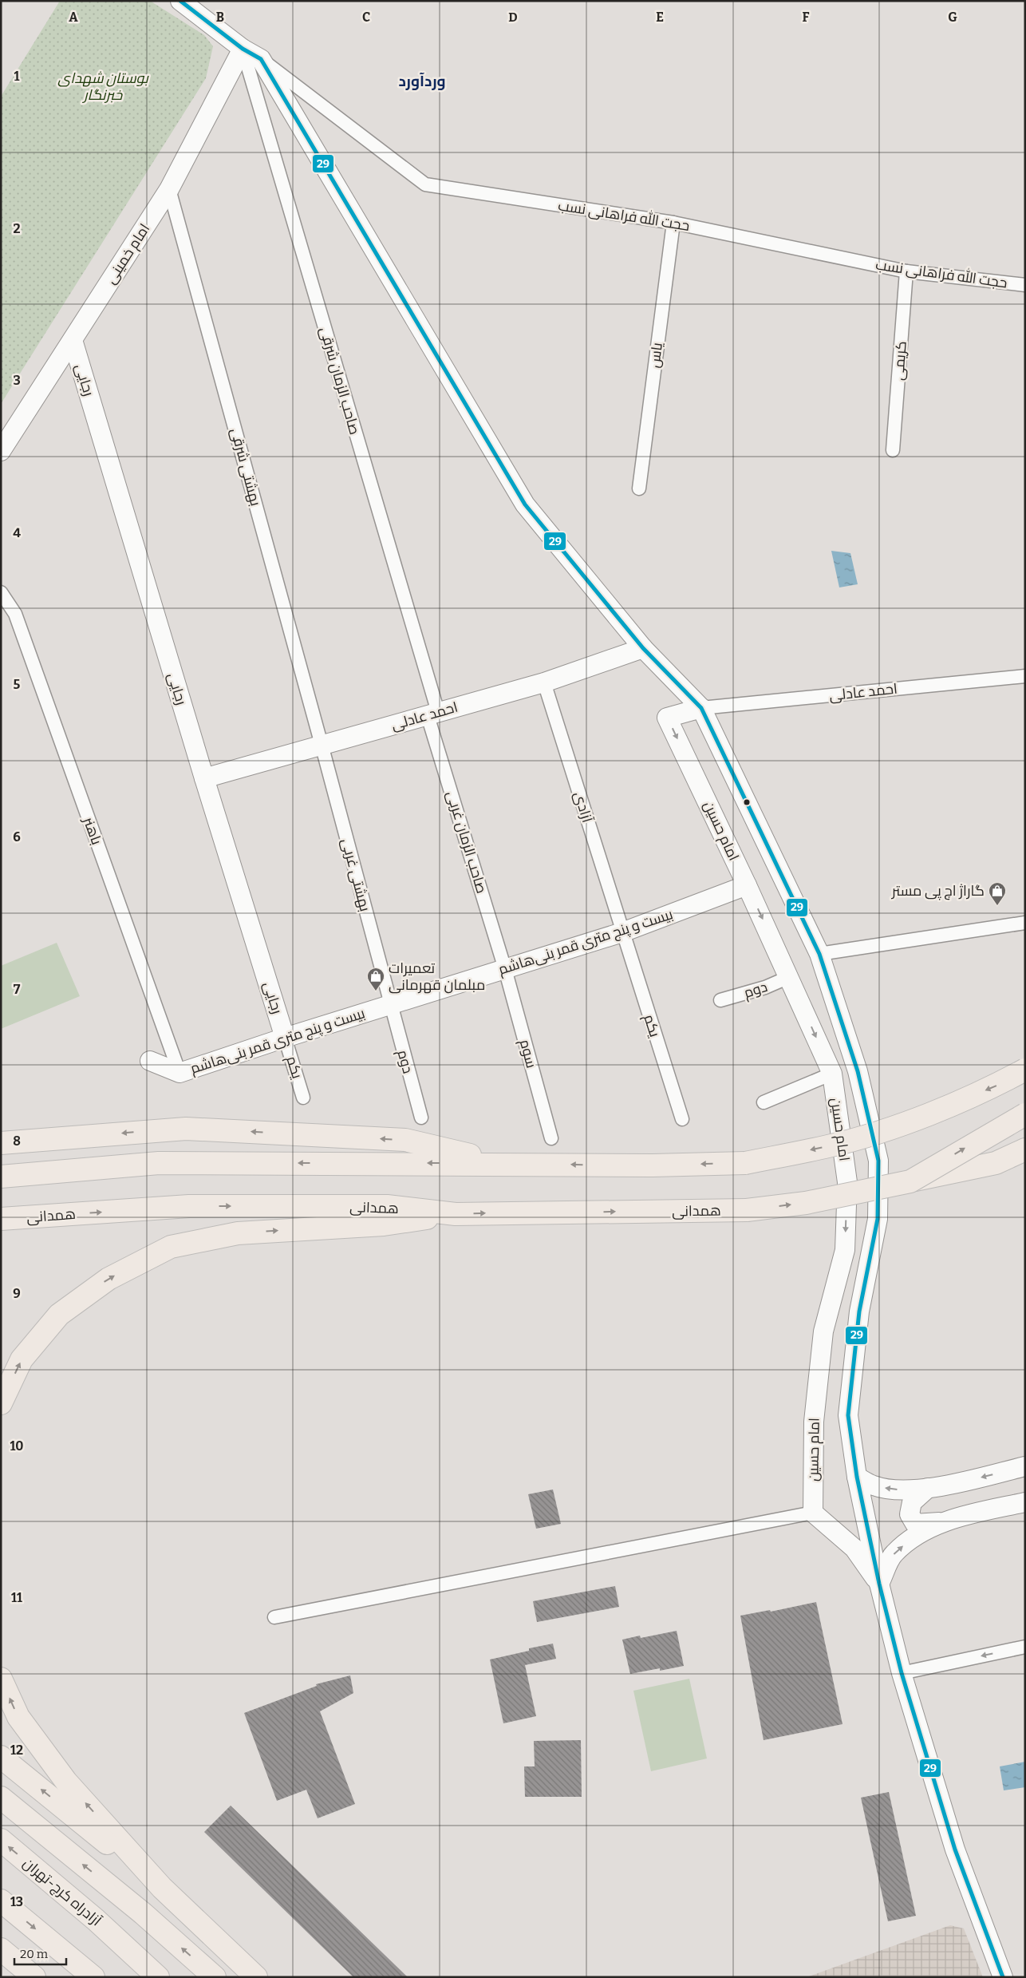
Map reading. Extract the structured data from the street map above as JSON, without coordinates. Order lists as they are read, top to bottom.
{
  "streets": {
    "highway": ["همدانی", "آزادراه کرج-تهران"],
    "main road": [
      "امام خمینی",
      "رجایی",
      "احمد عادلی",
      "امام حسین",
      "بیست و پنج متری قمر بنی‌هاشم"
    ],
    "street": [
      "حجت الله فراهانی نسب",
      "یاس",
      "کریمی",
      "صاحب الزمان شرقی",
      "بهشتی شرقی",
      "آزادی",
      "باهنر",
      "صاحب الزمان غربی",
      "بهشتی غربی",
      "دوم",
      "یکم",
      "سوم"
    ]
  },
  "crossings": [
    ["حجت الله فراهانی نسب", "یاس"],
    ["حجت الله فراهانی نسب", "کریمی"],
    ["حجت الله فراهانی نسب", "امام حسین"],
    ["امام خمینی", "رجایی"],
    ["امام خمینی", "صاحب الزمان شرقی"],
    ["امام خمینی", "بهشتی شرقی"],
    ["رجایی", "احمد عادلی"],
    ["رجایی", "بیست و پنج متری قمر بنی‌هاشم"],
    ["رجایی", "یکم"],
    ["صاحب الزمان شرقی", "احمد عادلی"],
    ["صاحب الزمان شرقی", "صاحب الزمان غربی"],
    ["بهشتی شرقی", "احمد عادلی"],
    ["بهشتی شرقی", "بهشتی غربی"],
    ["احمد عادلی", "آزادی"],
    ["احمد عادلی", "امام حسین"],
    ["احمد عادلی", "صاحب الزمان غربی"],
    ["احمد عادلی", "بهشتی غربی"],
    ["آزادی", "بیست و پنج متری قمر بنی‌هاشم"],
    ["آزادی", "یکم"],
    ["باهنر", "بیست و پنج متری قمر بنی‌هاشم"],
    ["امام حسین", "بیست و پنج متری قمر بنی‌هاشم"],
    ["امام حسین", "دوم"],
    ["صاحب الزمان غربی", "بیست و پنج متری قمر بنی‌هاشم"],
    ["صاحب الزمان غربی", "سوم"],
    ["بهشتی غربی", "بیست و پنج متری قمر بنی‌هاشم"],
    ["بهشتی غربی", "دوم"],
    ["بیست و پنج متری قمر بنی‌هاشم", "دوم"],
    ["بیست و پنج متری قمر بنی‌هاشم", "یکم"],
    ["بیست و پنج متری قمر بنی‌هاشم", "سوم"]
  ],
  "districts": ["وردآورد"],
  "parks": ["بوستان شهدای خبرنگار"],
  "places": {
    "shop": ["گاراژ اچ پی مستر", "تعمیرات مبلمان قهرمانی"]
  },
  "lines": ["transit line 29"],
  "scale_bar": "20 m",
  "grid": {
    "columns": [
      "A",
      "B",
      "C",
      "D",
      "E",
      "F",
      "G"
    ],
    "rows": [
      "1",
      "2",
      "3",
      "4",
      "5",
      "6",
      "7",
      "8",
      "9",
      "10",
      "11",
      "12",
      "13"
    ]
  }
}
